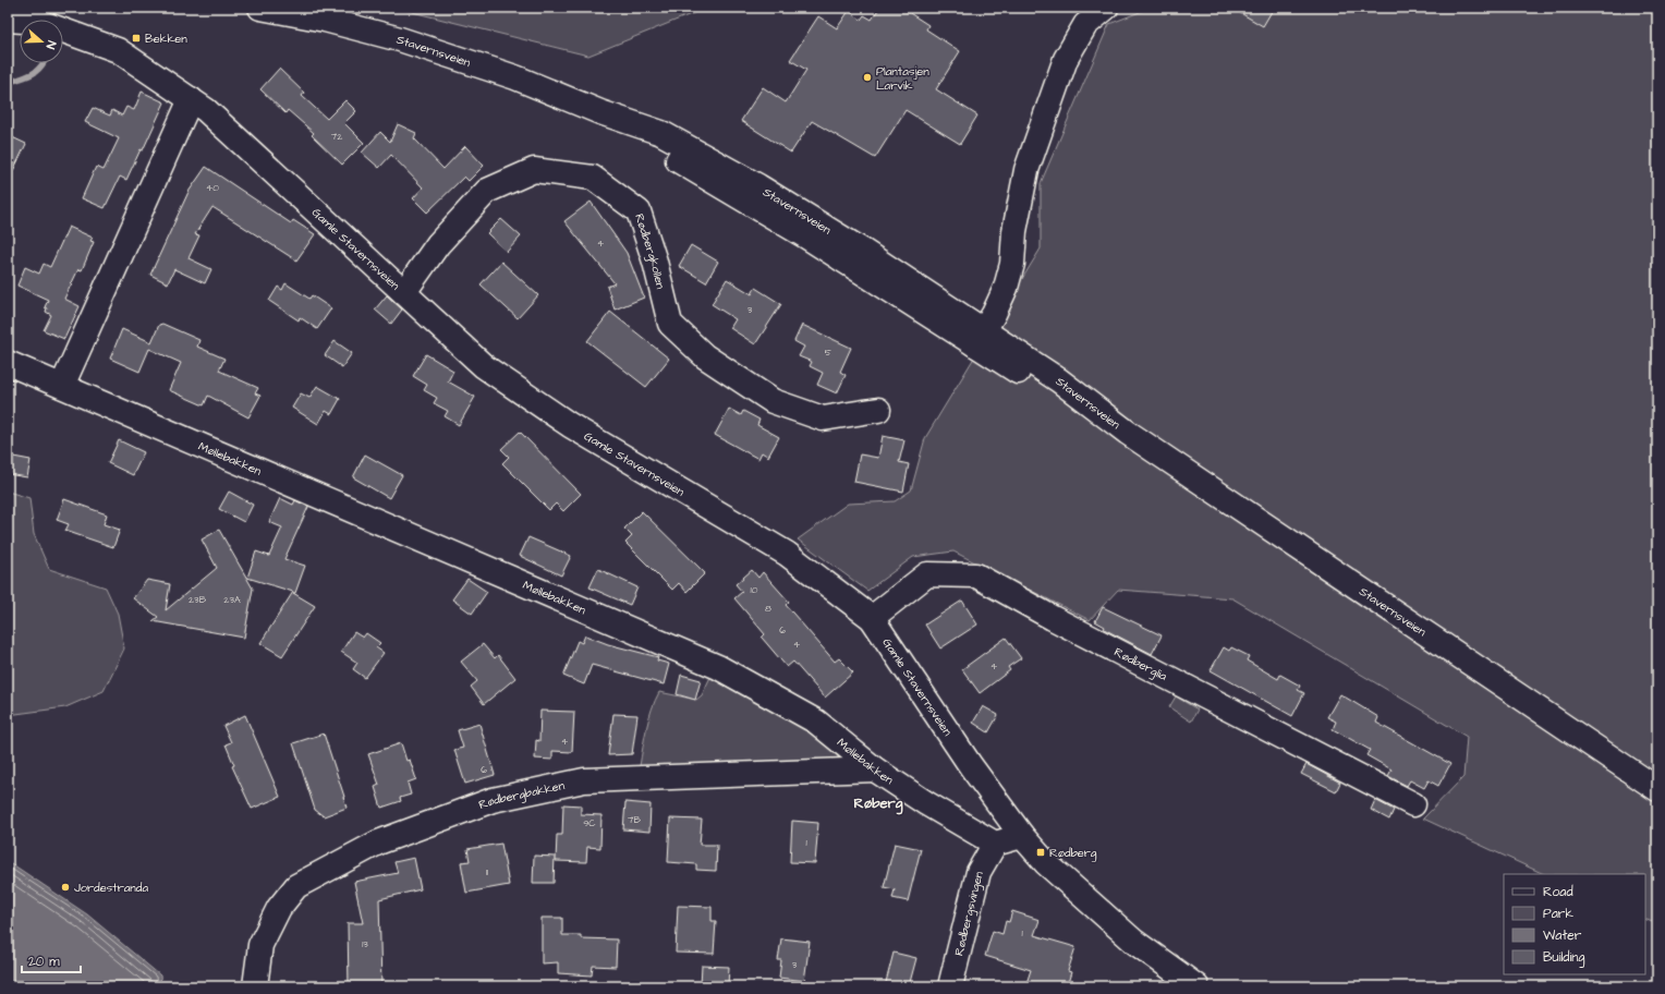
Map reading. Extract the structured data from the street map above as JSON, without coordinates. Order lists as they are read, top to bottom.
{
  "streets": {
    "street": [
      "Stavernsveien",
      "Gamle Stavernsveien",
      "Rødbergkollen",
      "Møllebakken",
      "Rødberglia",
      "Rødbergbakken",
      "Rødbergsvingen"
    ]
  },
  "crossings": [
    ["Gamle Stavernsveien", "Rødbergkollen"],
    ["Gamle Stavernsveien", "Rødberglia"],
    ["Møllebakken", "Rødbergbakken"],
    ["Møllebakken", "Rødbergsvingen"]
  ],
  "districts": ["Røberg"],
  "places": {
    "transit": ["Bekken", "Rødberg"],
    "other": ["Plantasjen Larvik", "Jordestranda"]
  },
  "house_numbers": [
    "72",
    "40",
    "4",
    "3",
    "5",
    "10",
    "23B",
    "23A",
    "8",
    "6",
    "4",
    "4",
    "4",
    "6",
    "7B",
    "9C",
    "1",
    "11",
    "1",
    "13",
    "3"
  ],
  "legend": [
    "Road",
    "Park",
    "Water",
    "Building"
  ],
  "scale_bar": "20 m",
  "north": "right"
}
